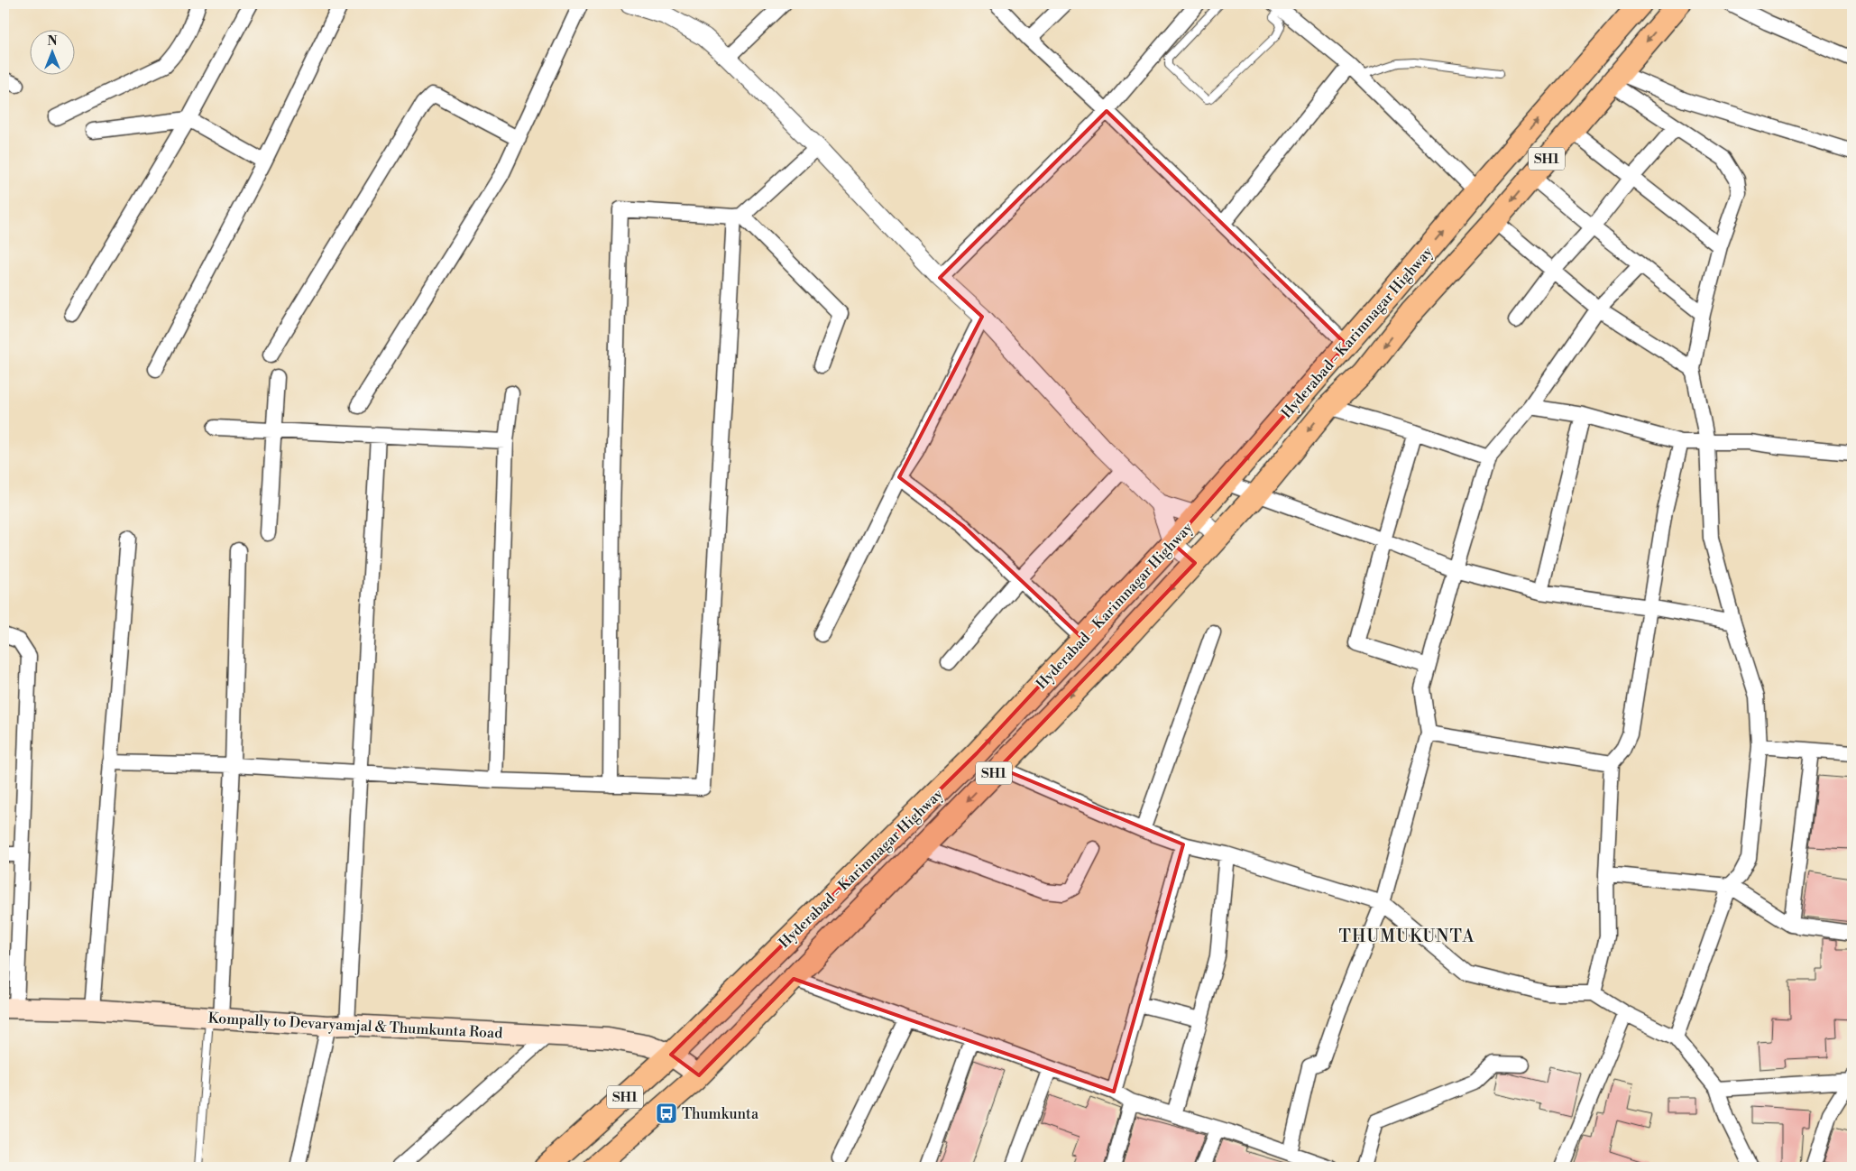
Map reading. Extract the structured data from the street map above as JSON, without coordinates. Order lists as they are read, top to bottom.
{
  "streets": {
    "main road": ["SH1", "Hyderabad - Karimnagar Highway", "Kompally to Devaryamjal & Thumkunta Road"]
  },
  "crossings": [
    ["Hyderabad - Karimnagar Highway", "Kompally to Devaryamjal & Thumkunta Road"]
  ],
  "districts": ["THUMUKUNTA"],
  "places": {
    "bus stop": ["Thumkunta"]
  },
  "north": "top"
}
